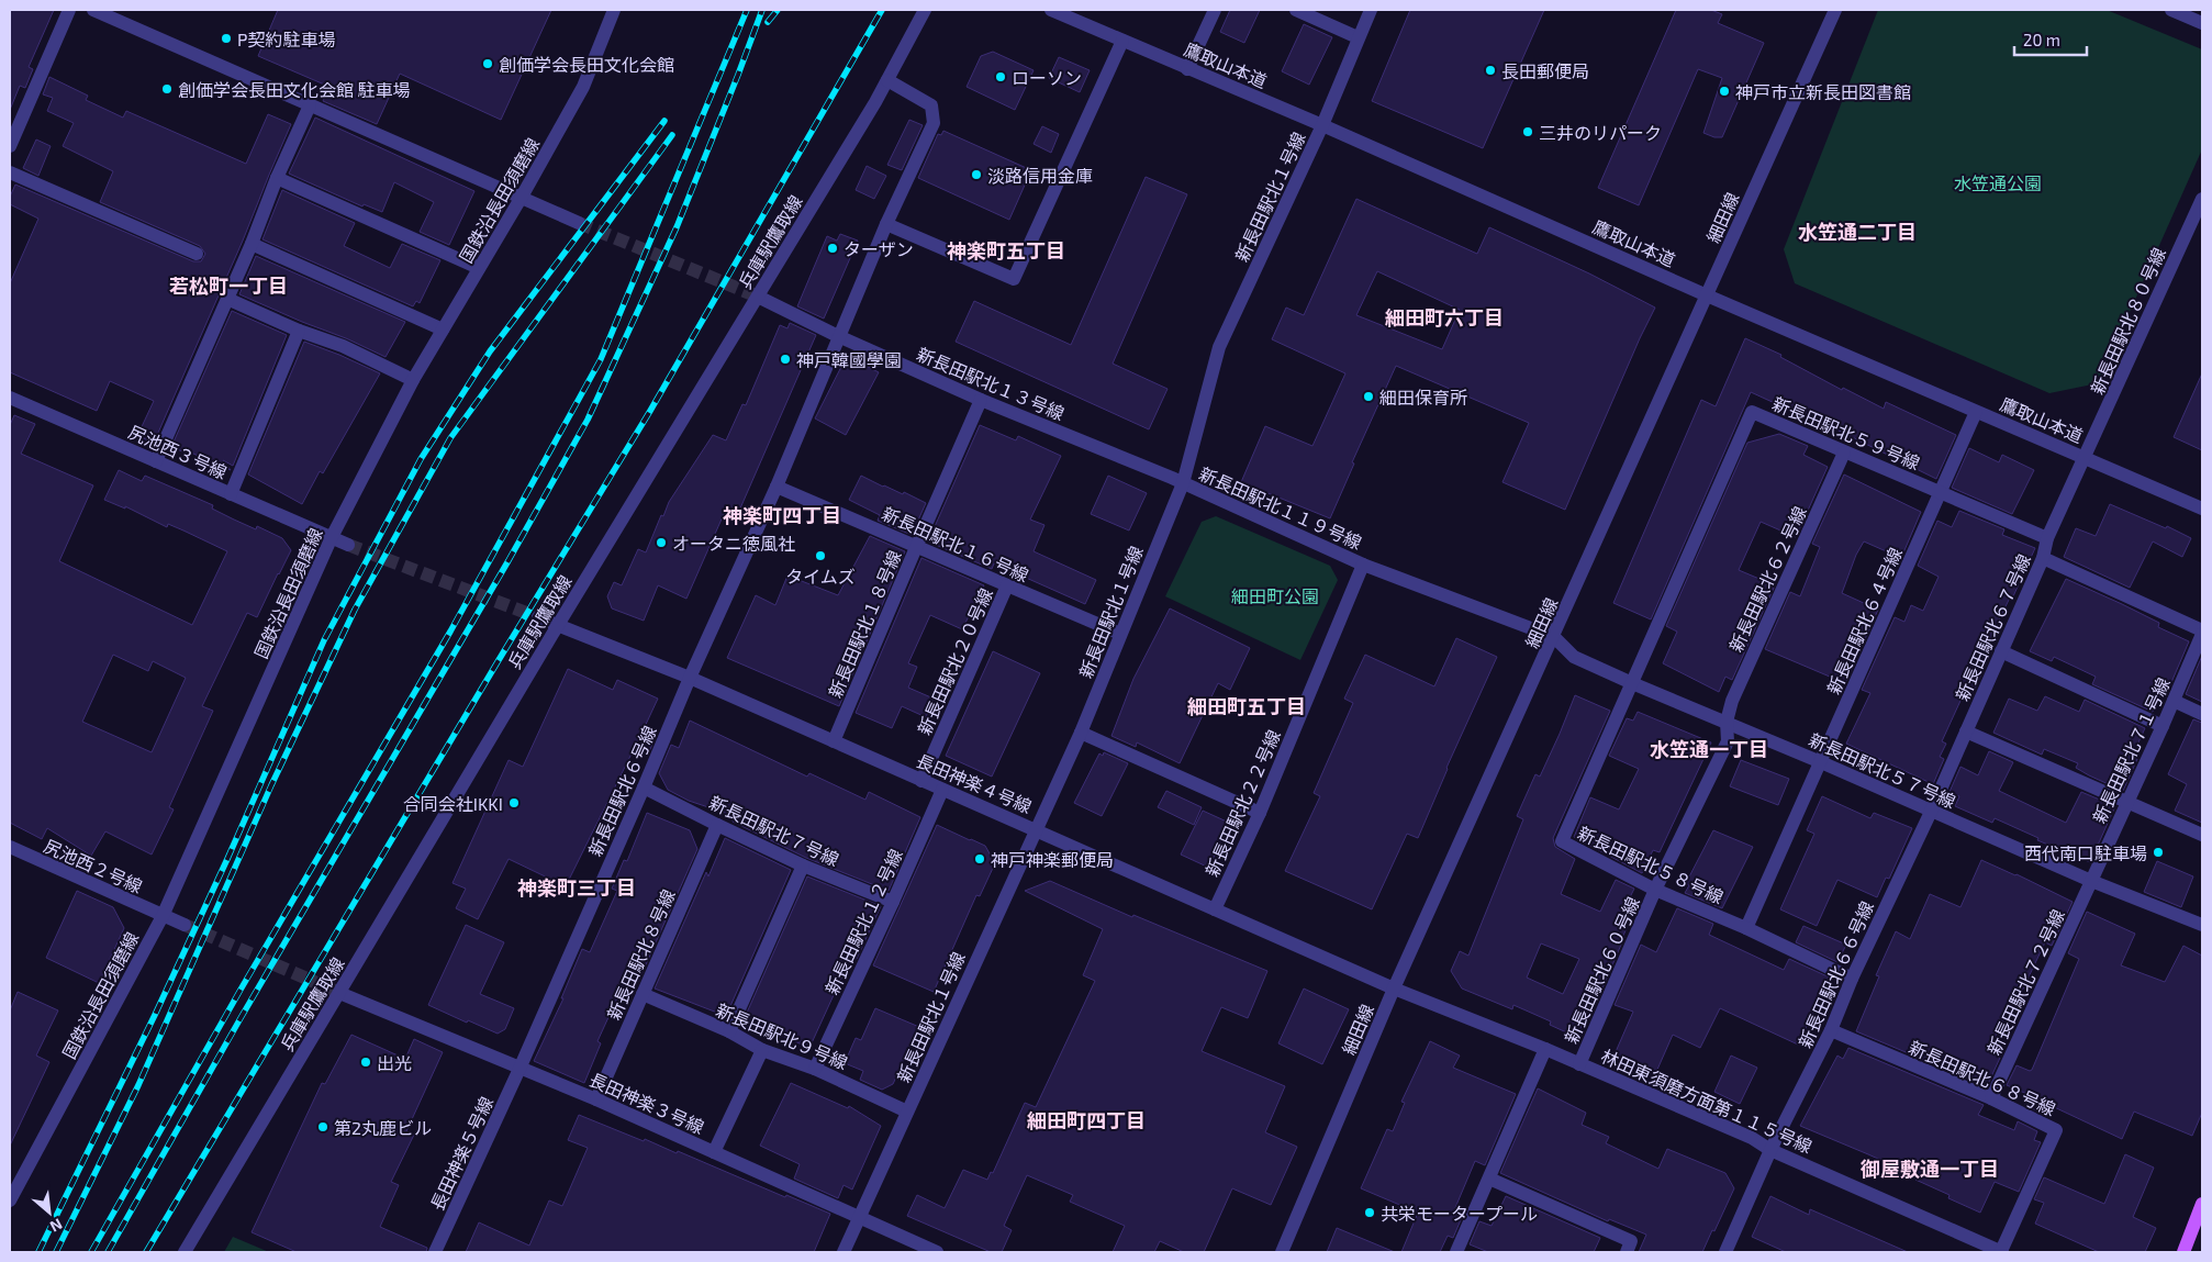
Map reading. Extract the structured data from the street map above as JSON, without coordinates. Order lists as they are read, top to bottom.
{
  "streets": {
    "street": [
      "鷹取山本道",
      "新長田駅北１号線",
      "国鉄沿長田須磨線",
      "細田線",
      "兵庫駅鷹取線",
      "新長田駅北８０号線",
      "新長田駅北１３号線",
      "新長田駅北５９号線",
      "尻池西３号線",
      "新長田駅北１１９号線",
      "新長田駅北１６号線",
      "新長田駅北６２号線",
      "新長田駅北６４号線",
      "新長田駅北１８号線",
      "新長田駅北６７号線",
      "新長田駅北２０号線",
      "新長田駅北７１号線",
      "新長田駅北５７号線",
      "長田神楽４号線",
      "新長田駅北６号線",
      "新長田駅北２２号線",
      "新長田駅北７号線",
      "新長田駅北５８号線",
      "尻池西２号線",
      "新長田駅北１２号線",
      "新長田駅北８号線",
      "新長田駅北６０号線",
      "新長田駅北６６号線",
      "新長田駅北７２号線",
      "新長田駅北９号線",
      "新長田駅北６８号線",
      "林田東須磨方面第１１５号線",
      "長田神楽３号線",
      "長田神楽５号線"
    ]
  },
  "crossings": [
    ["鷹取山本道", "新長田駅北１号線"],
    ["鷹取山本道", "細田線"],
    ["鷹取山本道", "新長田駅北８０号線"],
    ["鷹取山本道", "新長田駅北６４号線"],
    ["鷹取山本道", "新長田駅北６７号線"],
    ["新長田駅北１号線", "新長田駅北１３号線"],
    ["新長田駅北１号線", "新長田駅北１１９号線"],
    ["新長田駅北１号線", "新長田駅北１６号線"],
    ["新長田駅北１号線", "長田神楽４号線"],
    ["新長田駅北１号線", "新長田駅北９号線"],
    ["新長田駅北１号線", "長田神楽３号線"],
    ["国鉄沿長田須磨線", "尻池西３号線"],
    ["国鉄沿長田須磨線", "尻池西２号線"],
    ["細田線", "新長田駅北５７号線"],
    ["細田線", "長田神楽４号線"],
    ["細田線", "林田東須磨方面第１１５号線"],
    ["兵庫駅鷹取線", "新長田駅北１３号線"],
    ["兵庫駅鷹取線", "長田神楽４号線"],
    ["兵庫駅鷹取線", "新長田駅北６号線"],
    ["兵庫駅鷹取線", "長田神楽３号線"],
    ["新長田駅北８０号線", "新長田駅北６７号線"],
    ["新長田駅北１３号線", "新長田駅北１１９号線"],
    ["新長田駅北１３号線", "新長田駅北１８号線"],
    ["新長田駅北１３号線", "新長田駅北６号線"],
    ["新長田駅北５９号線", "新長田駅北６２号線"],
    ["新長田駅北５９号線", "新長田駅北６４号線"],
    ["新長田駅北５９号線", "新長田駅北６７号線"],
    ["新長田駅北５９号線", "新長田駅北５７号線"],
    ["新長田駅北５９号線", "新長田駅北５８号線"],
    ["新長田駅北１１９号線", "新長田駅北２２号線"],
    ["新長田駅北１６号線", "新長田駅北１８号線"],
    ["新長田駅北１６号線", "新長田駅北２０号線"],
    ["新長田駅北１６号線", "新長田駅北６号線"],
    ["新長田駅北６２号線", "新長田駅北５７号線"],
    ["新長田駅北６２号線", "新長田駅北５８号線"],
    ["新長田駅北６２号線", "新長田駅北６０号線"],
    ["新長田駅北６４号線", "新長田駅北５７号線"],
    ["新長田駅北６４号線", "新長田駅北５８号線"],
    ["新長田駅北１８号線", "長田神楽４号線"],
    ["新長田駅北６７号線", "新長田駅北７１号線"],
    ["新長田駅北６７号線", "新長田駅北５７号線"],
    ["新長田駅北６７号線", "新長田駅北６６号線"],
    ["新長田駅北２０号線", "長田神楽４号線"],
    ["新長田駅北７１号線", "新長田駅北５７号線"],
    ["新長田駅北７１号線", "新長田駅北７２号線"],
    ["新長田駅北５７号線", "新長田駅北５８号線"],
    ["新長田駅北５７号線", "新長田駅北６６号線"],
    ["新長田駅北５７号線", "新長田駅北７２号線"],
    ["長田神楽４号線", "新長田駅北６号線"],
    ["長田神楽４号線", "新長田駅北２２号線"],
    ["長田神楽４号線", "新長田駅北１２号線"],
    ["長田神楽４号線", "林田東須磨方面第１１５号線"],
    ["新長田駅北６号線", "新長田駅北７号線"],
    ["新長田駅北６号線", "長田神楽３号線"],
    ["新長田駅北６号線", "長田神楽５号線"],
    ["新長田駅北７号線", "新長田駅北１２号線"],
    ["新長田駅北７号線", "新長田駅北８号線"],
    ["新長田駅北５８号線", "新長田駅北６０号線"],
    ["新長田駅北５８号線", "新長田駅北６６号線"],
    ["新長田駅北１２号線", "新長田駅北９号線"],
    ["新長田駅北８号線", "新長田駅北９号線"],
    ["新長田駅北８号線", "長田神楽３号線"],
    ["新長田駅北６０号線", "林田東須磨方面第１１５号線"],
    ["新長田駅北６６号線", "新長田駅北６８号線"],
    ["新長田駅北６６号線", "林田東須磨方面第１１５号線"],
    ["新長田駅北７２号線", "新長田駅北６８号線"],
    ["新長田駅北６８号線", "林田東須磨方面第１１５号線"],
    ["長田神楽３号線", "長田神楽５号線"]
  ],
  "districts": [
    "水笠通二丁目",
    "神楽町五丁目",
    "若松町一丁目",
    "細田町六丁目",
    "神楽町四丁目",
    "細田町五丁目",
    "水笠通一丁目",
    "神楽町三丁目",
    "細田町四丁目",
    "御屋敷通一丁目"
  ],
  "parks": ["水笠通公園", "細田町公園"],
  "places": [
    "P契約駐車場",
    "創価学会長田文化会館",
    "長田郵便局",
    "ローソン",
    "創価学会長田文化会館 駐車場",
    "神戸市立新長田図書館",
    "三井のリパーク",
    "淡路信用金庫",
    "ターザン",
    "神戸韓國學園",
    "細田保育所",
    "オータニ徳風社",
    "タイムズ",
    "合同会社IKKI",
    "西代南口駐車場",
    "神戸神楽郵便局",
    "出光",
    "第2丸鹿ビル",
    "共栄モータープール"
  ],
  "scale_bar": "20 m",
  "north": "bottom right"
}
